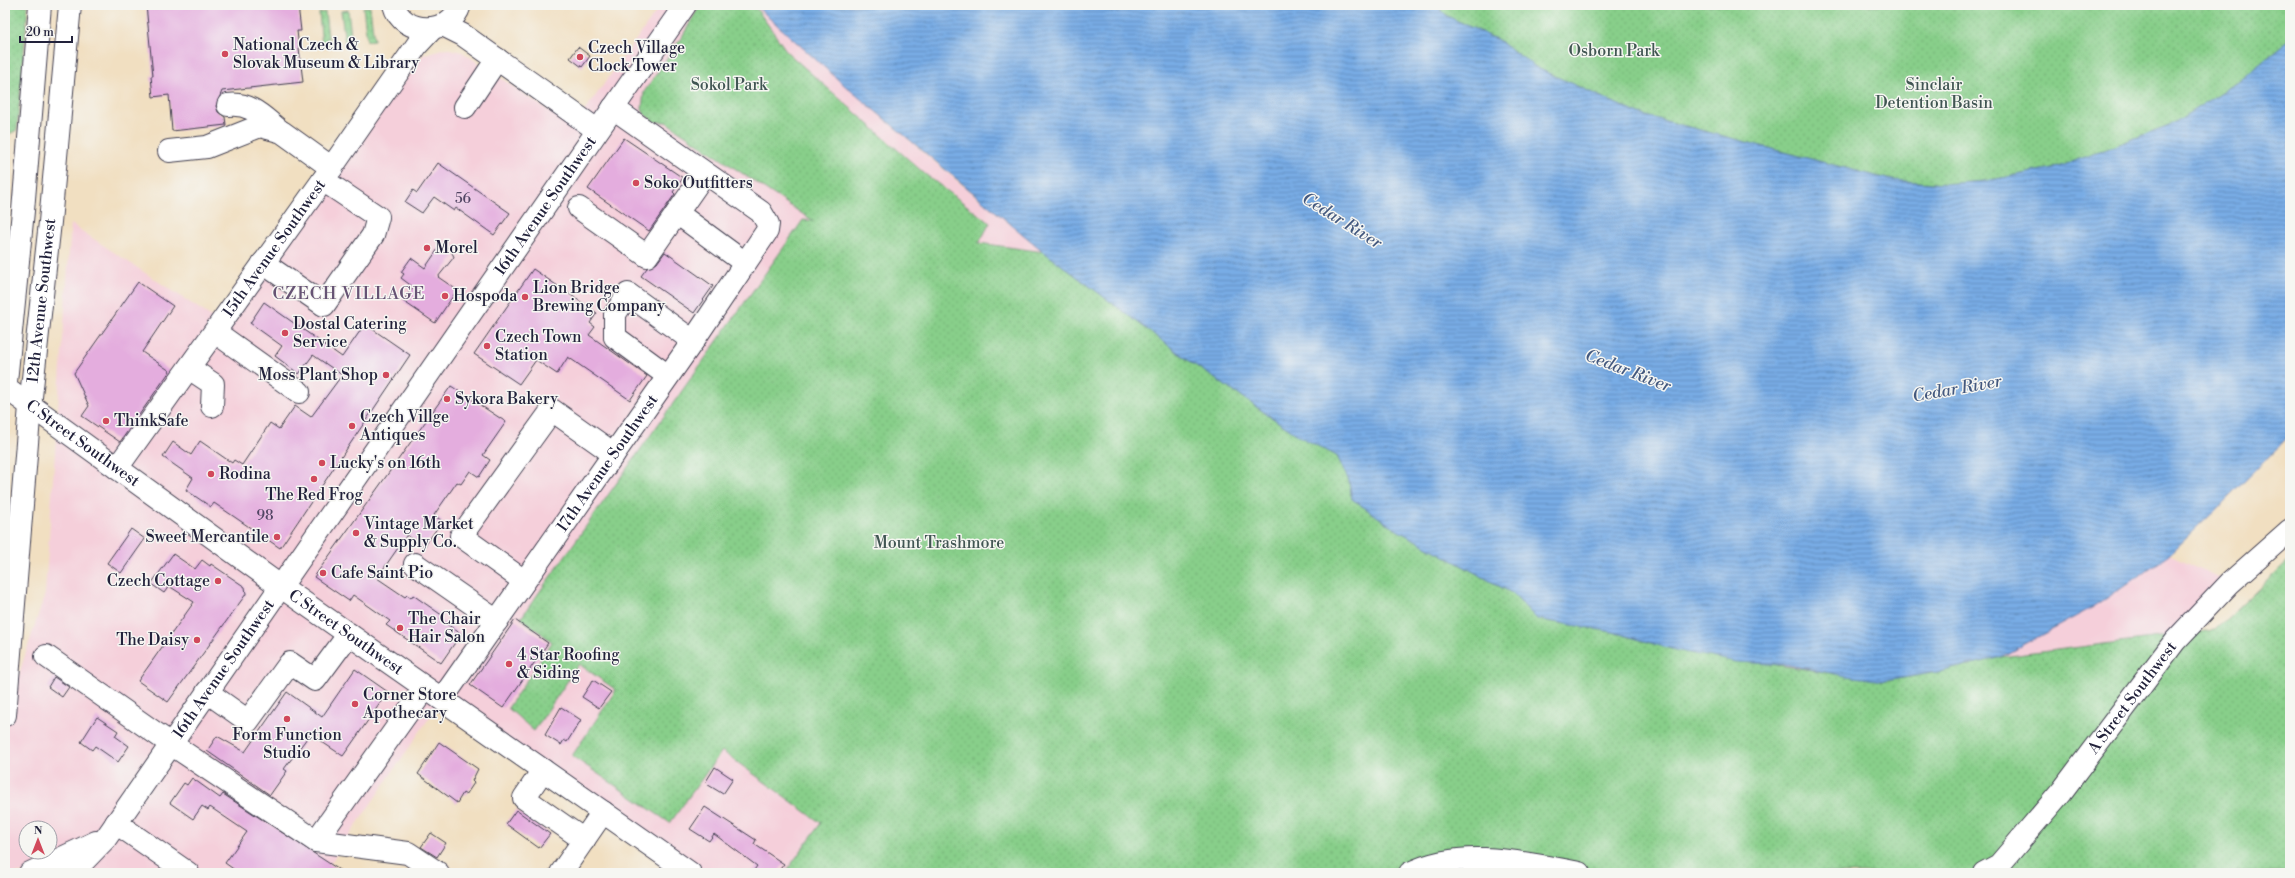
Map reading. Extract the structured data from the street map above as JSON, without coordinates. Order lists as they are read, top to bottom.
{
  "streets": {
    "street": [
      "16th Avenue Southwest",
      "15th Avenue Southwest",
      "12th Avenue Southwest",
      "C Street Southwest",
      "17th Avenue Southwest",
      "A Street Southwest"
    ]
  },
  "crossings": [
    ["16th Avenue Southwest", "C Street Southwest"],
    ["15th Avenue Southwest", "C Street Southwest"],
    ["12th Avenue Southwest", "C Street Southwest"],
    ["C Street Southwest", "17th Avenue Southwest"]
  ],
  "districts": ["CZECH VILLAGE"],
  "water": ["Cedar River"],
  "parks": [
    "Osborn Park",
    "Sokol Park",
    "Sinclair Detention Basin",
    "Mount Trashmore"
  ],
  "places": [
    "National Czech & Slovak Museum & Library",
    "Czech Village Clock Tower",
    "Soko Outfitters",
    "Morel",
    "Hospoda",
    "Lion Bridge Brewing Company",
    "Dostal Catering Service",
    "Czech Town Station",
    "Moss Plant Shop",
    "Sykora Bakery",
    "ThinkSafe",
    "Czech Villge Antiques",
    "Lucky's on 16th",
    "Rodina",
    "The Red Frog",
    "Vintage Market & Supply Co.",
    "Sweet Mercantile",
    "Cafe Saint Pio",
    "Czech Cottage",
    "The Chair Hair Salon",
    "The Daisy",
    "4 Star Roofing & Siding",
    "Corner Store Apothecary",
    "Form Function Studio"
  ],
  "house_numbers": ["56", "98"],
  "scale_bar": "20 m",
  "north": "top"
}
